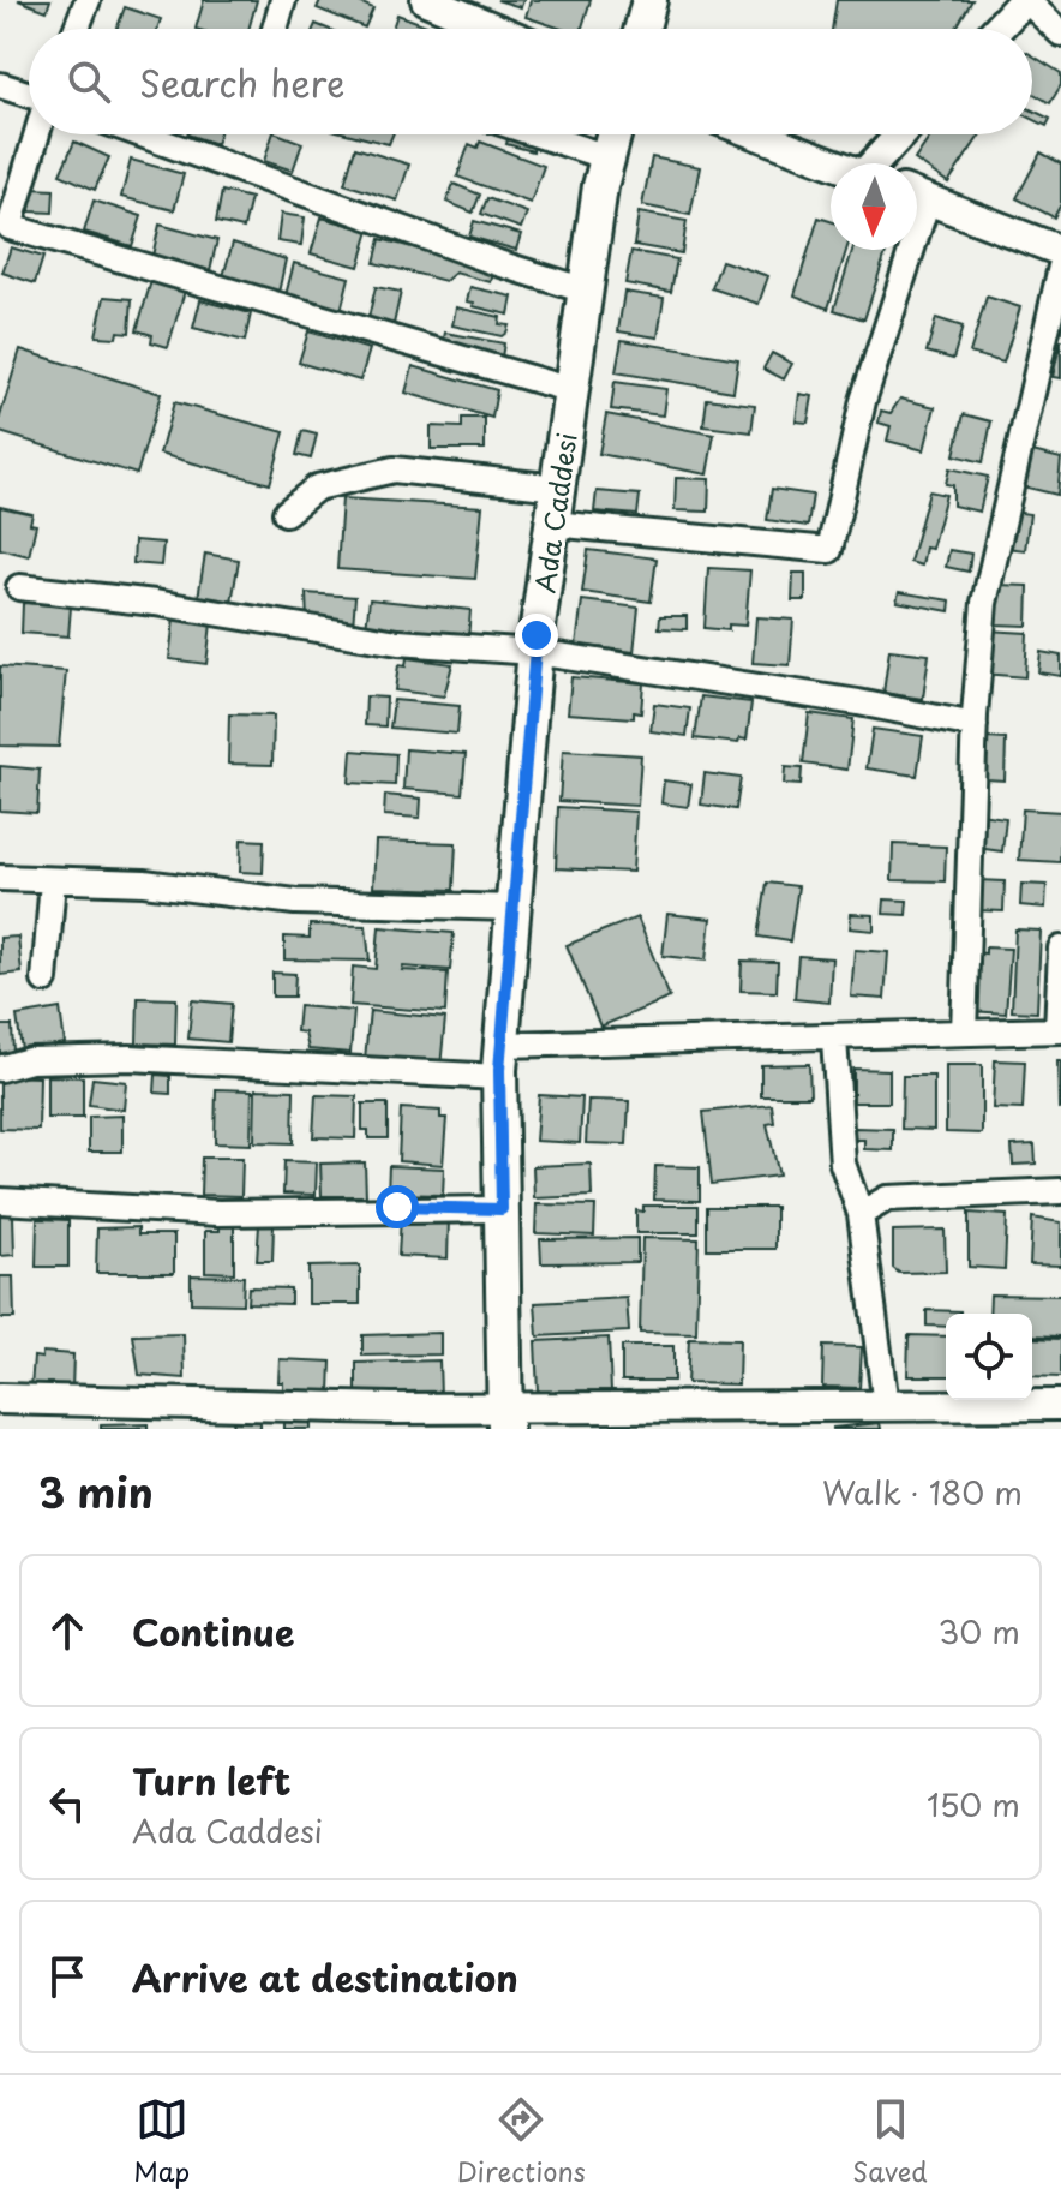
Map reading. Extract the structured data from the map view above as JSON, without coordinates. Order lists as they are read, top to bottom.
{
  "streets": {
    "main road": ["Ada Caddesi"]
  },
  "north": "bottom",
  "page": {
    "search": "Search here",
    "heading": ["3 min", "Walk · 180 m"],
    "list": [
      ["Continue", "30 m"],
      ["Turn left", "Ada Caddesi", "150 m"],
      "Arrive at destination"
    ],
    "nav": ["Map", "Directions", "Saved"]
  }
}
